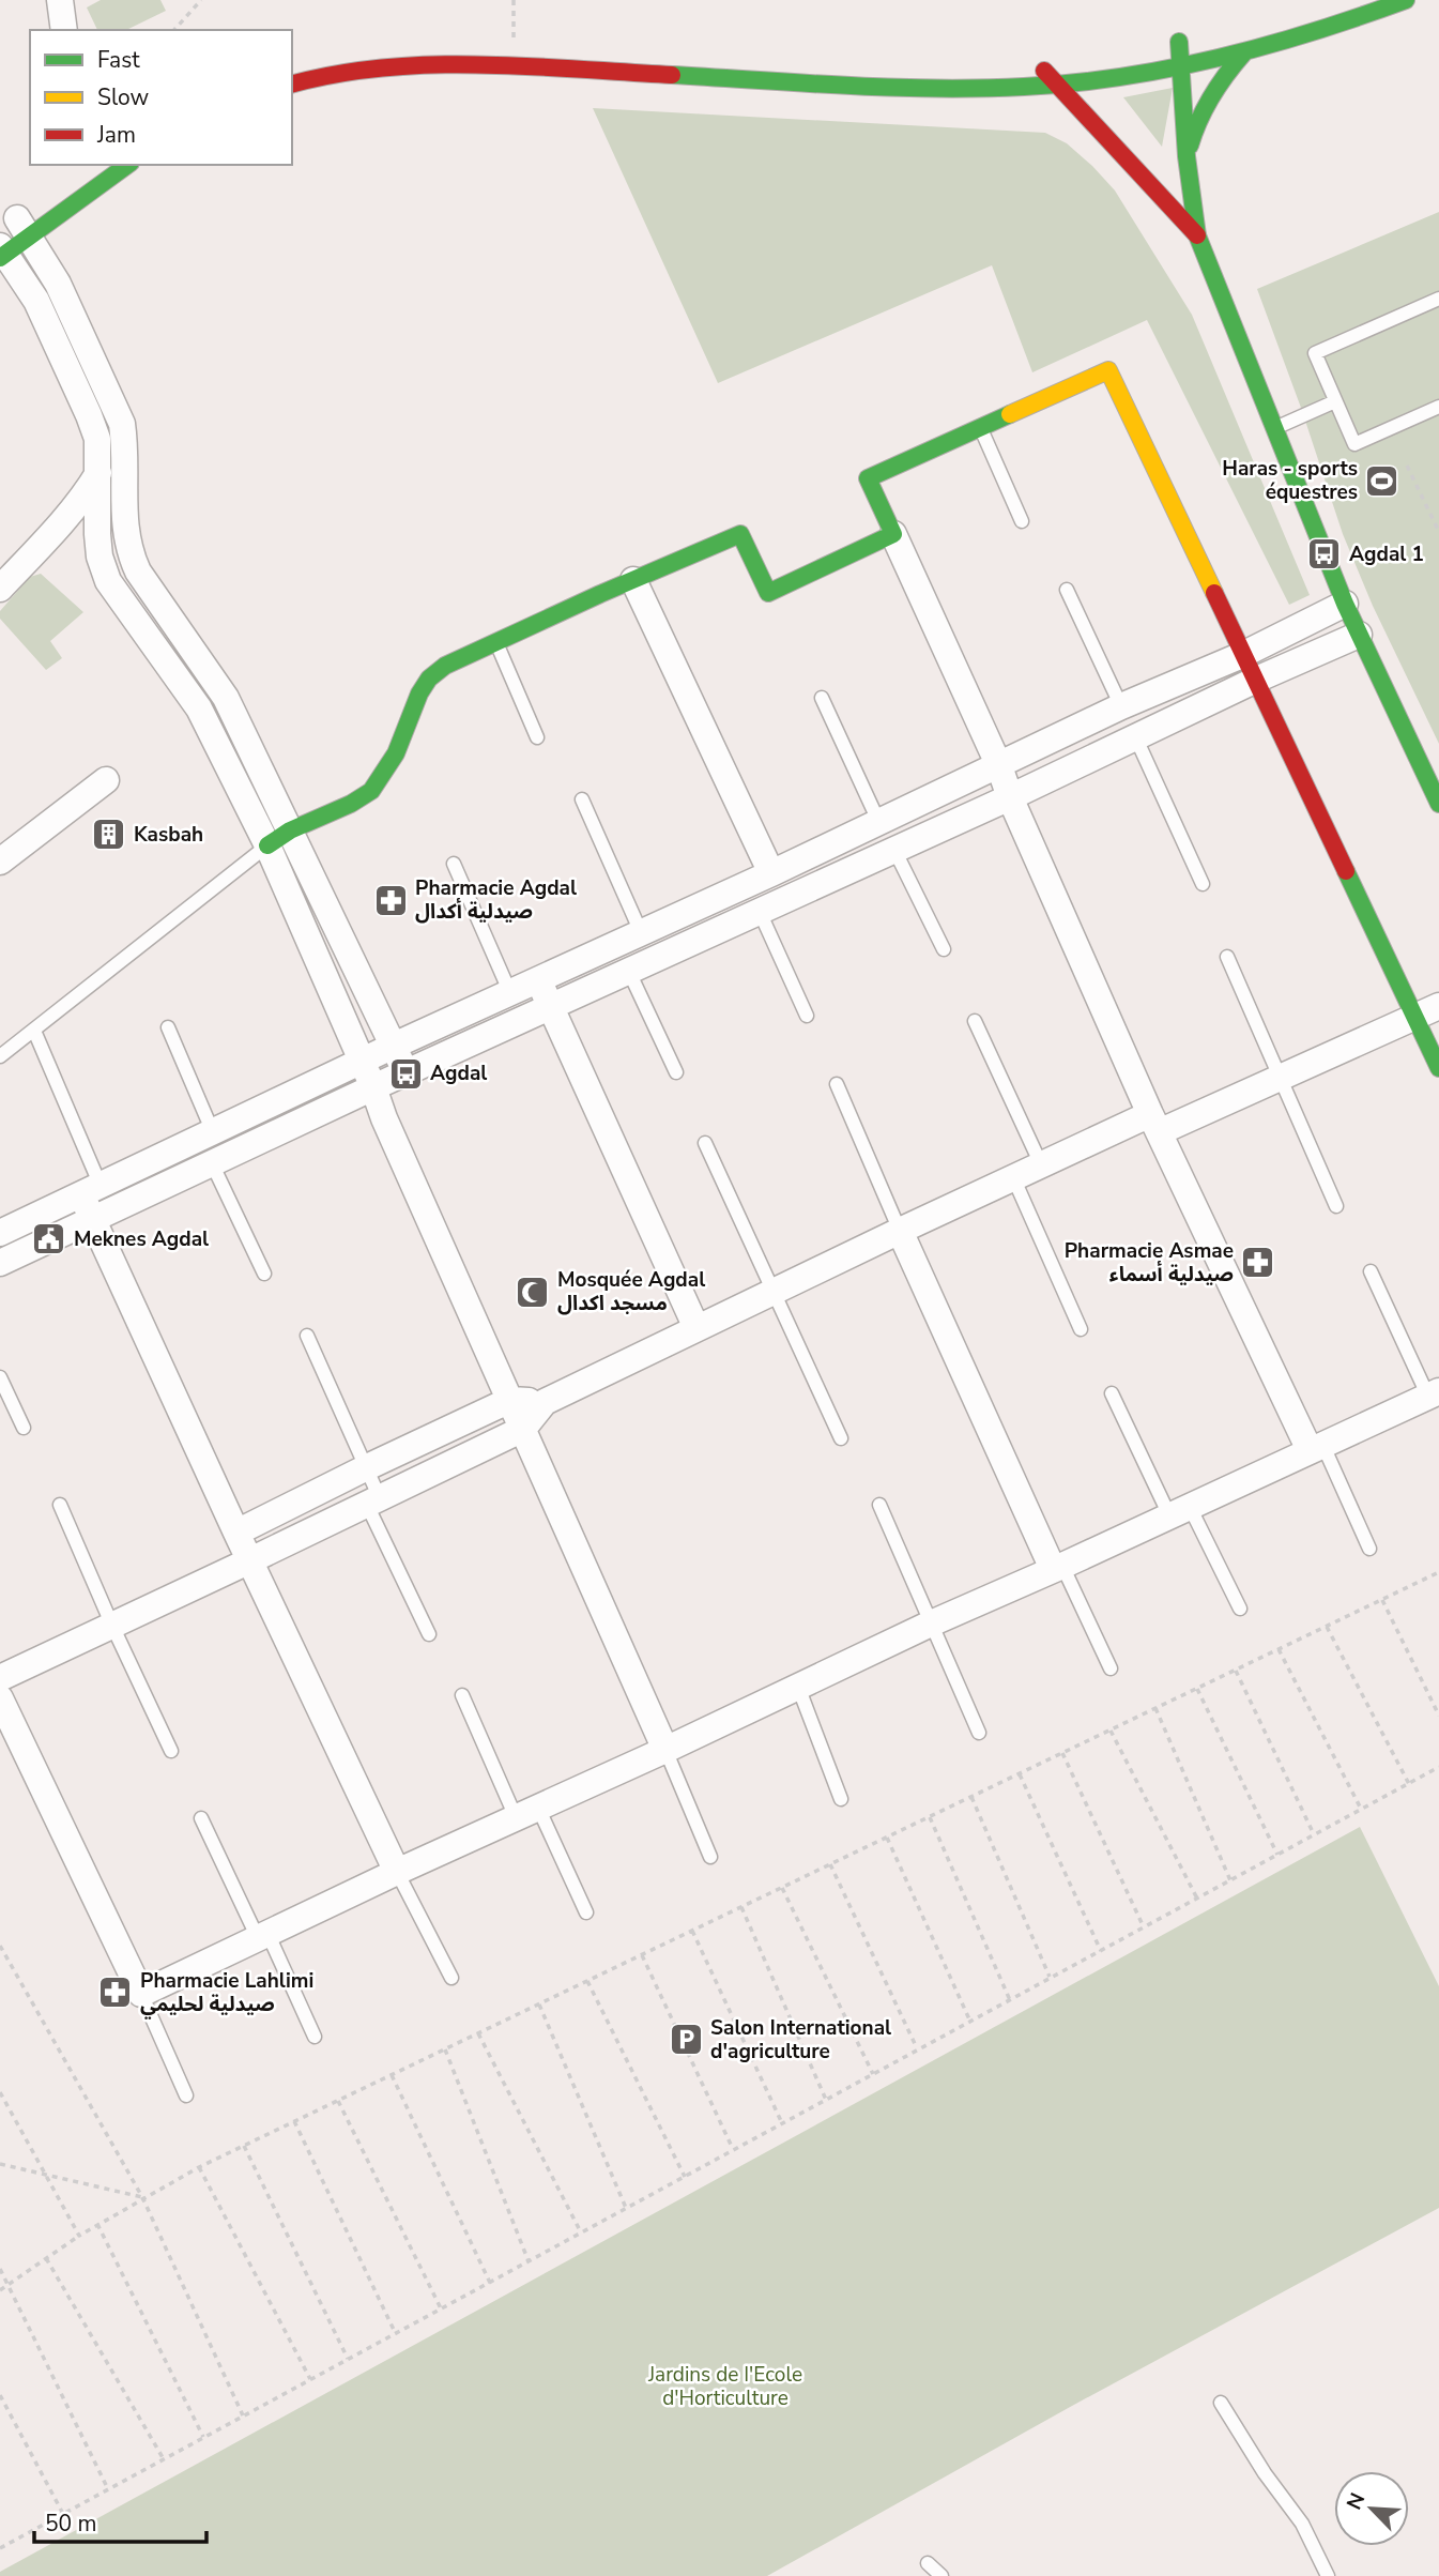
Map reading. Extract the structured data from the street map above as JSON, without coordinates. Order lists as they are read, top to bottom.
{
  "parks": ["Jardins de I'Ecole d'Horticulture"],
  "places": {
    "sports": ["Haras - sports équestres"],
    "bus stop": ["Agdal 1", "Agdal"],
    "building": ["Kasbah"],
    "pharmacy": ["Pharmacie Agdal صيدلية أكدال", "Pharmacie Asmae صيدلية أسماء", "Pharmacie Lahlimi صيدلية لحليمي"],
    "public building": ["Meknes Agdal"],
    "mosque": ["Mosquée Agdal مسجد اكدال"],
    "parking": ["Salon International d'agriculture"]
  },
  "legend": ["Fast", "Slow", "Jam"],
  "scale_bar": "50 m",
  "north": "top left"
}
